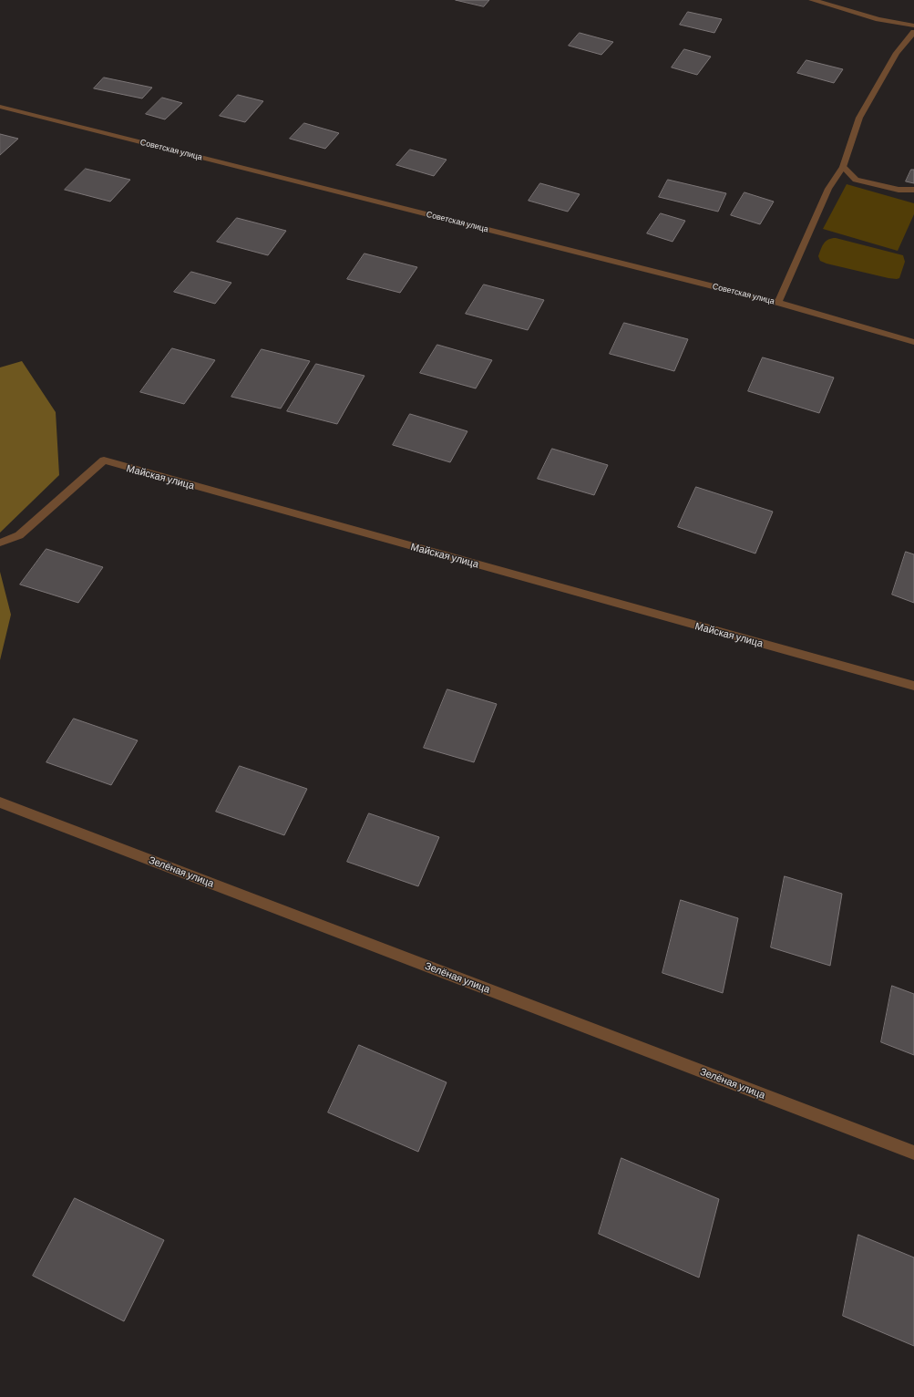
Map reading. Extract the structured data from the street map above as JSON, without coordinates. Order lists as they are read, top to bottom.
{
  "streets": {
    "street": ["Советская улица", "Майская улица", "Зелёная улица"]
  }
}
